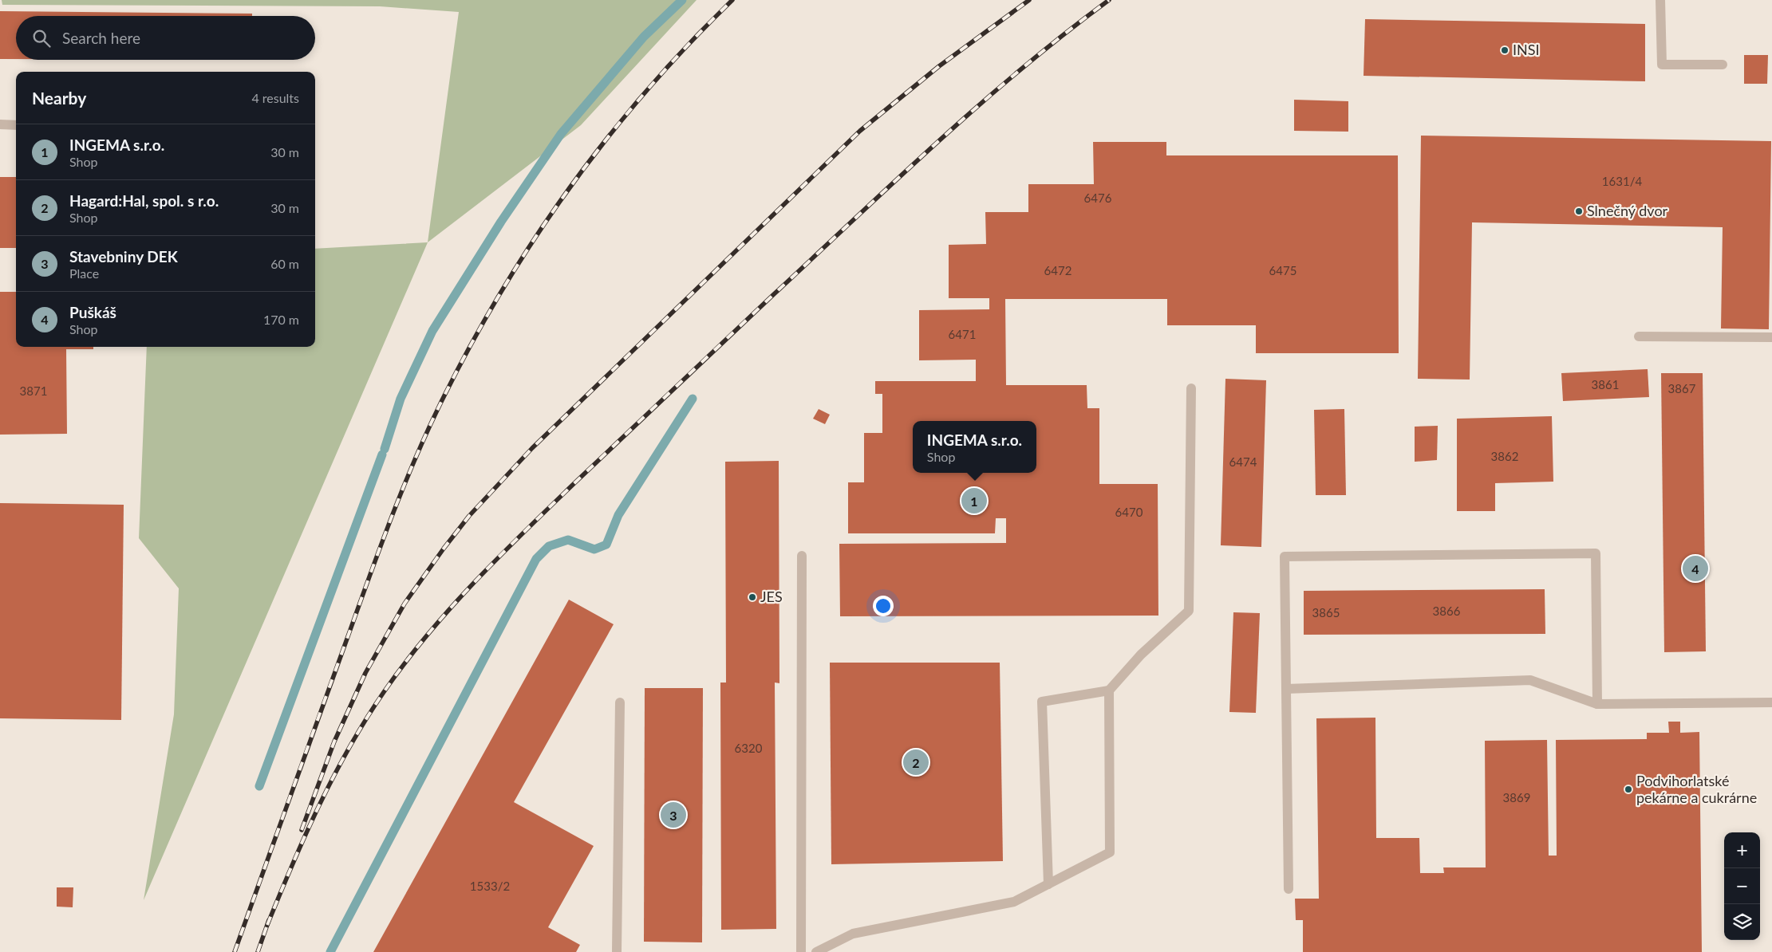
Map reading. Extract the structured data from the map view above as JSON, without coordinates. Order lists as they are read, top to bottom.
{
  "places": [
    "INSI",
    "Slnečný dvor",
    "JES",
    "Podvihorlatské pekárne a cukrárne"
  ],
  "house_numbers": [
    "1631/4",
    "6476",
    "6472",
    "6475",
    "6471",
    "3861",
    "3867",
    "3871",
    "3862",
    "6474",
    "6470",
    "3866",
    "3865",
    "6320",
    "3869",
    "1533/2"
  ],
  "page": {
    "search": "Search here",
    "heading": ["Nearby", "4 results"],
    "list": [
      {
        "mark": "1",
        "name": "INGEMA s.r.o.",
        "note": "Shop",
        "value": "30 m"
      },
      {
        "mark": "2",
        "name": "Hagard:Hal, spol. s r.o.",
        "note": "Shop",
        "value": "30 m"
      },
      {
        "mark": "3",
        "name": "Stavebniny DEK",
        "note": "Place",
        "value": "60 m"
      },
      {
        "mark": "4",
        "name": "Puškáš",
        "note": "Shop",
        "value": "170 m"
      }
    ],
    "popup": ["INGEMA s.r.o.", "Shop"],
    "pins": [
      "1",
      "4",
      "2",
      "3"
    ],
    "map_buttons": ["+", "−"]
  }
}
